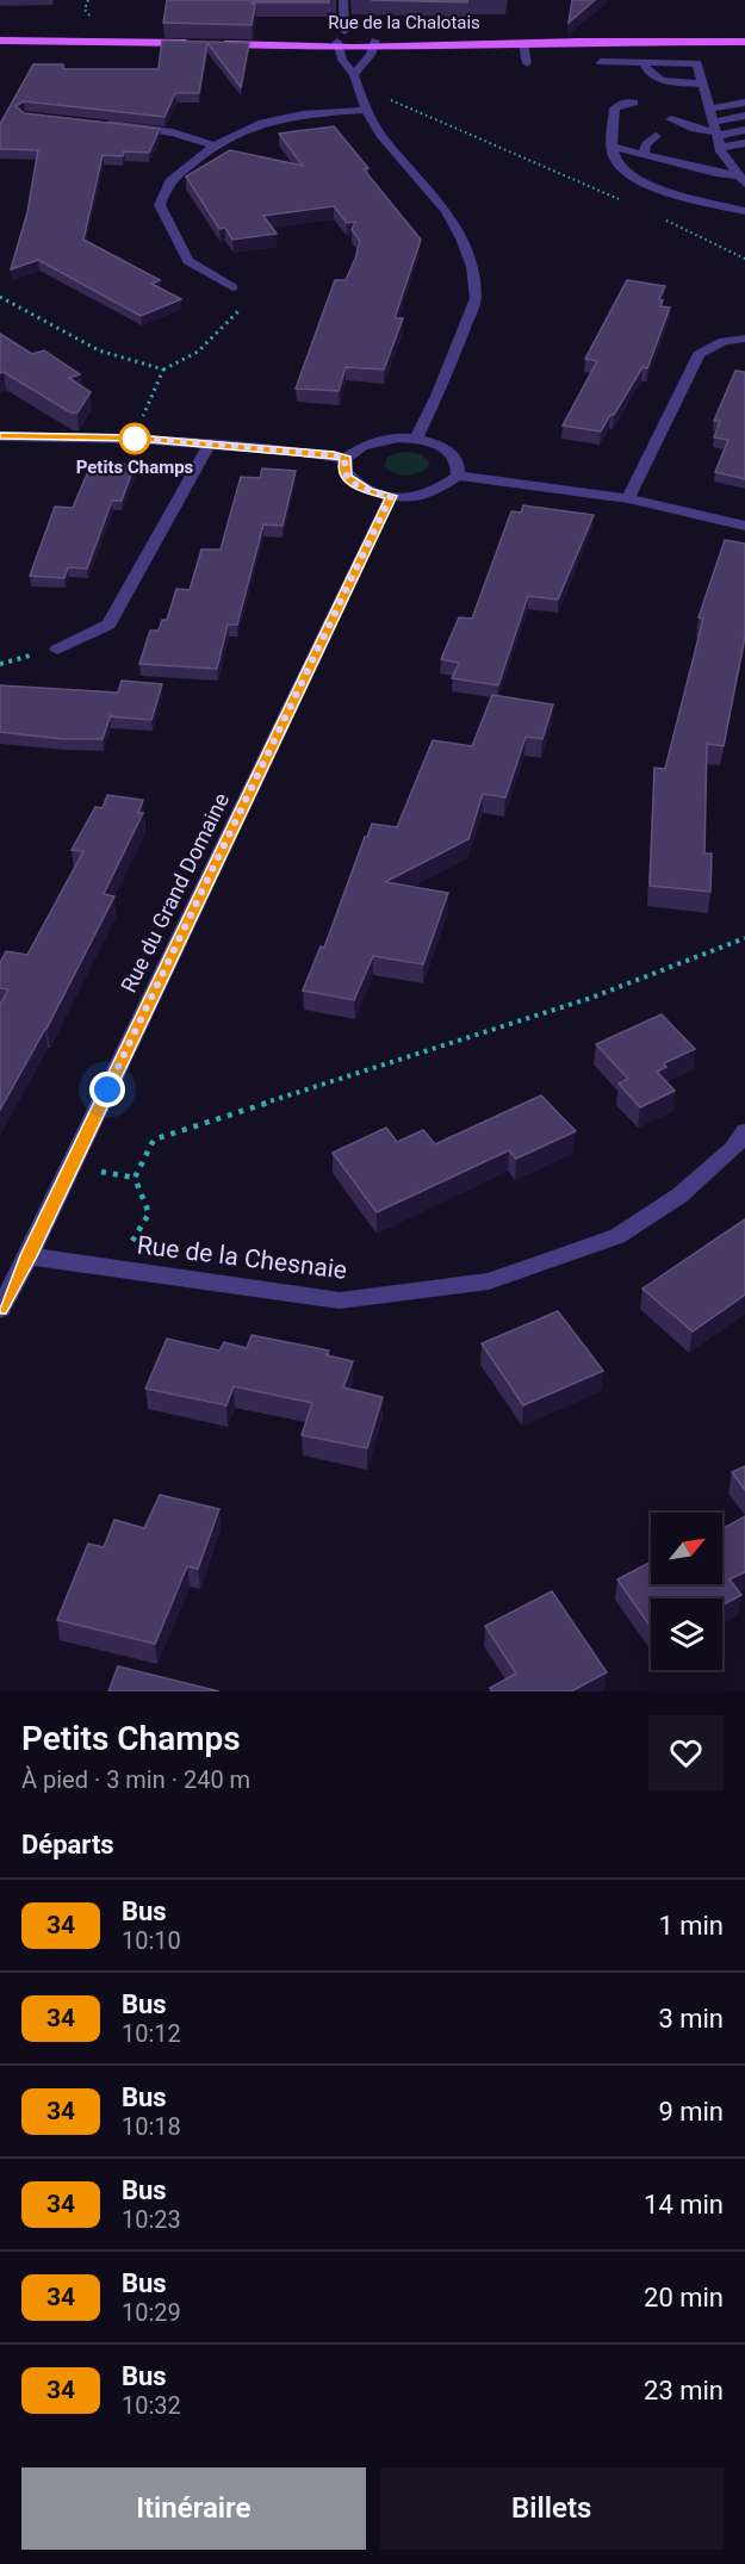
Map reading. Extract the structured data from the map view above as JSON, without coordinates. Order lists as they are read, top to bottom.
{
  "streets": {
    "main road": ["Rue de la Chalotais"],
    "street": ["Rue du Grand Domaine", "Rue de la Chesnaie"]
  },
  "crossings": [
    ["Rue du Grand Domaine", "Rue de la Chesnaie"]
  ],
  "places": ["Petits Champs"],
  "lines": ["bus line 34"],
  "north": "top right",
  "page": {
    "heading": [
      ["Petits Champs", "À pied · 3 min · 240 m"],
      "Départs"
    ],
    "list": [
      {
        "mark": "34",
        "name": "Bus",
        "note": "10:10",
        "value": "1 min"
      },
      {
        "mark": "34",
        "name": "Bus",
        "note": "10:12",
        "value": "3 min"
      },
      {
        "mark": "34",
        "name": "Bus",
        "note": "10:18",
        "value": "9 min"
      },
      {
        "mark": "34",
        "name": "Bus",
        "note": "10:23",
        "value": "14 min"
      },
      {
        "mark": "34",
        "name": "Bus",
        "note": "10:29",
        "value": "20 min"
      },
      {
        "mark": "34",
        "name": "Bus",
        "note": "10:32",
        "value": "23 min"
      }
    ],
    "buttons": ["Itinéraire", "Billets"]
  }
}
